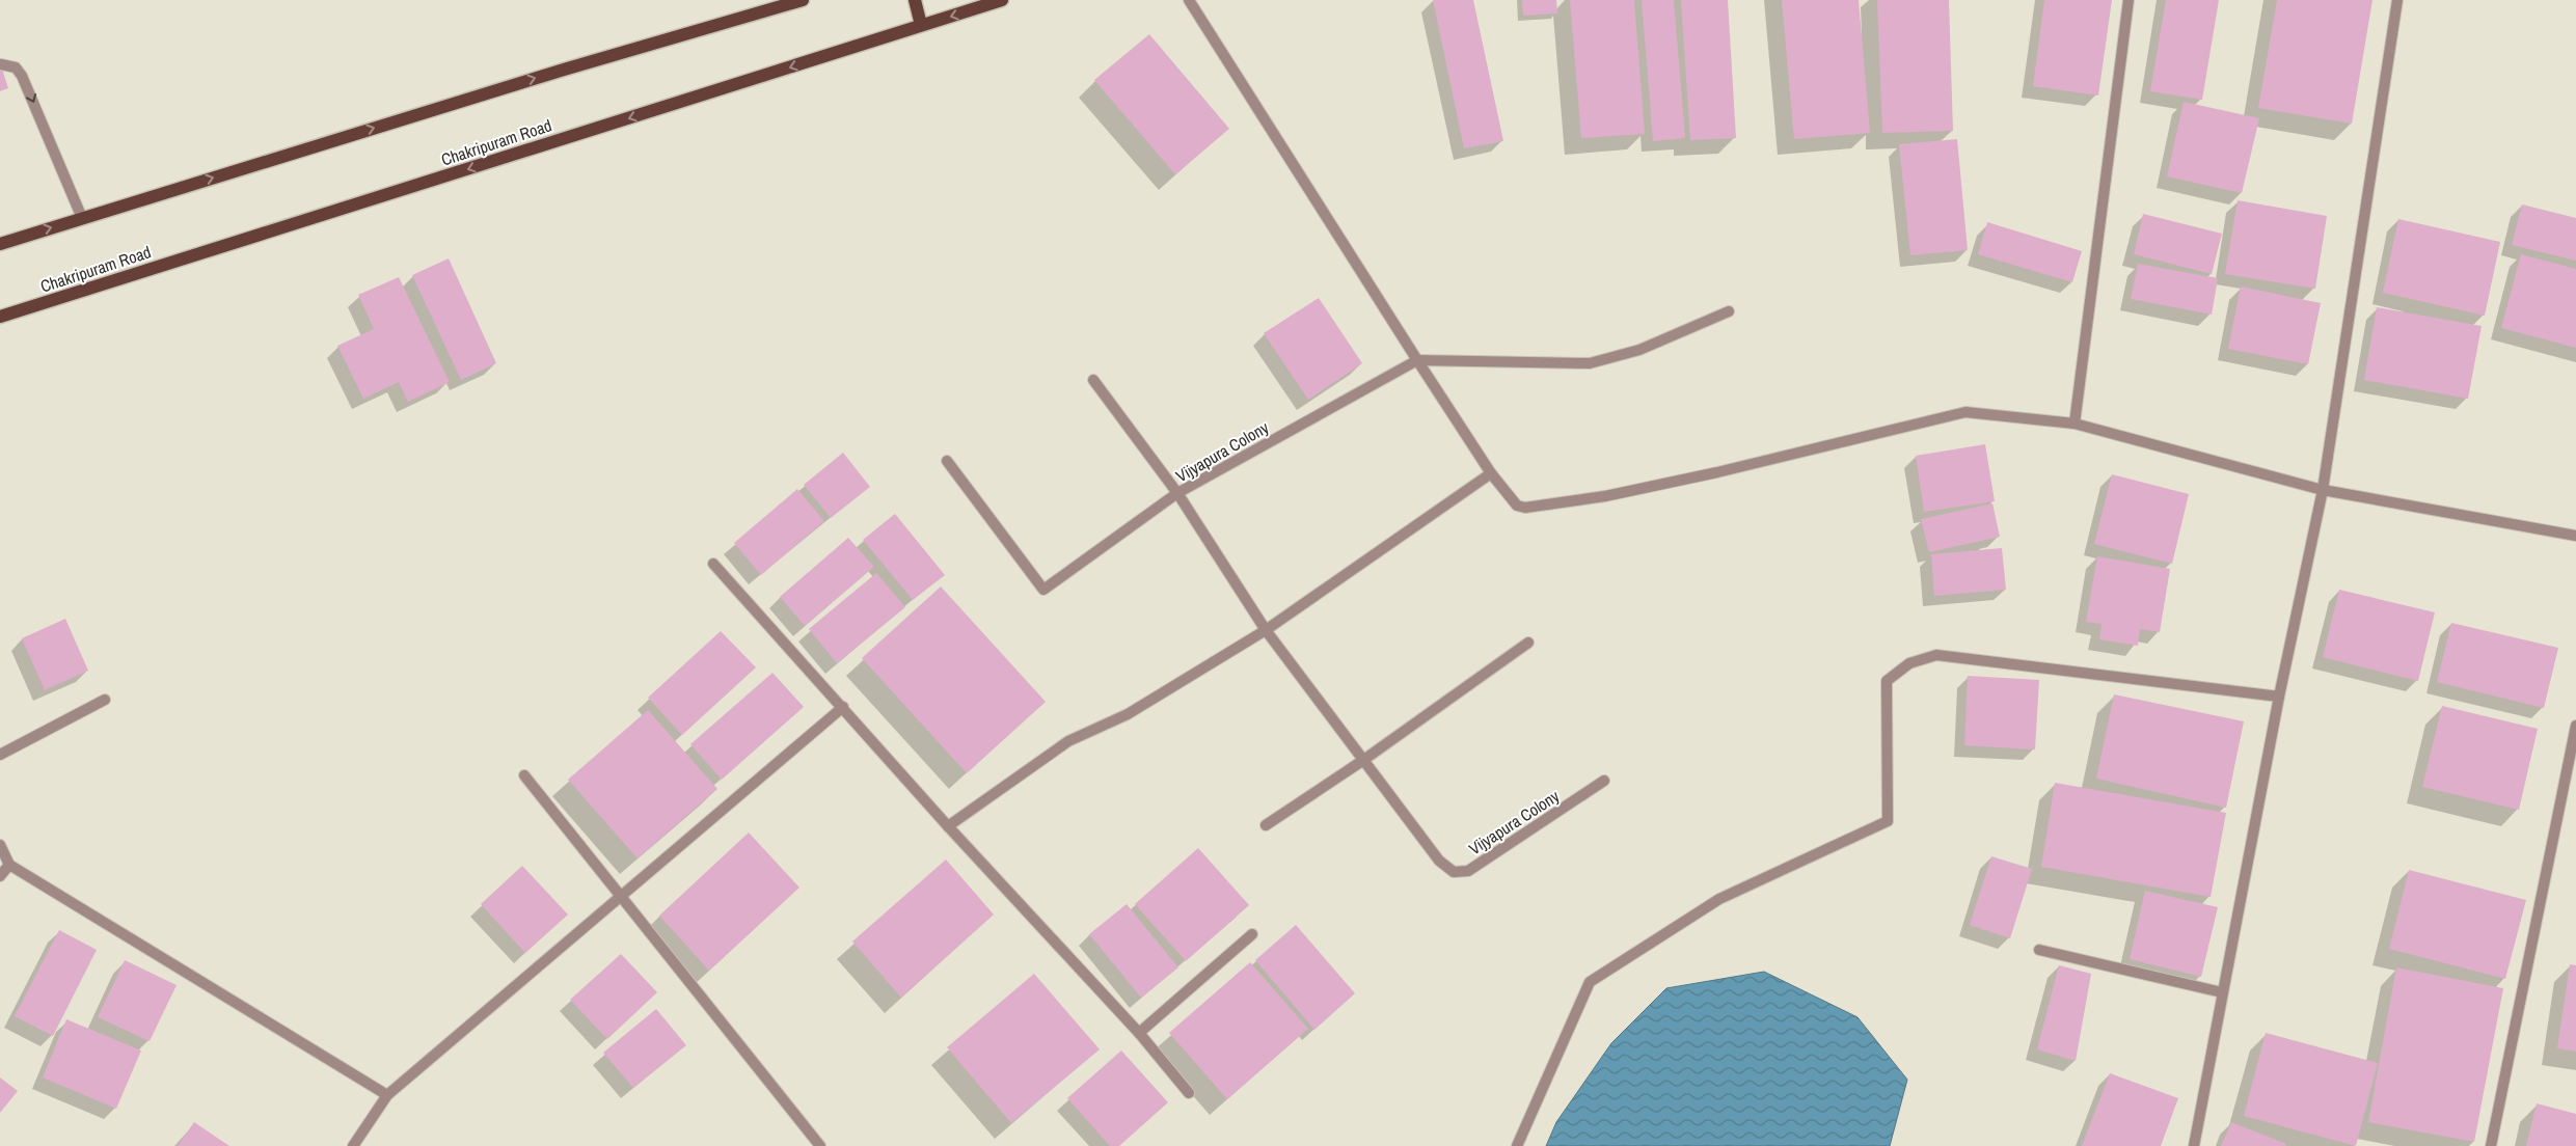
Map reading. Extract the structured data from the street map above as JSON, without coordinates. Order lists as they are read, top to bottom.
{
  "streets": {
    "main road": ["Chakripuram Road"],
    "street": ["Vijyapura Colony"]
  }
}
